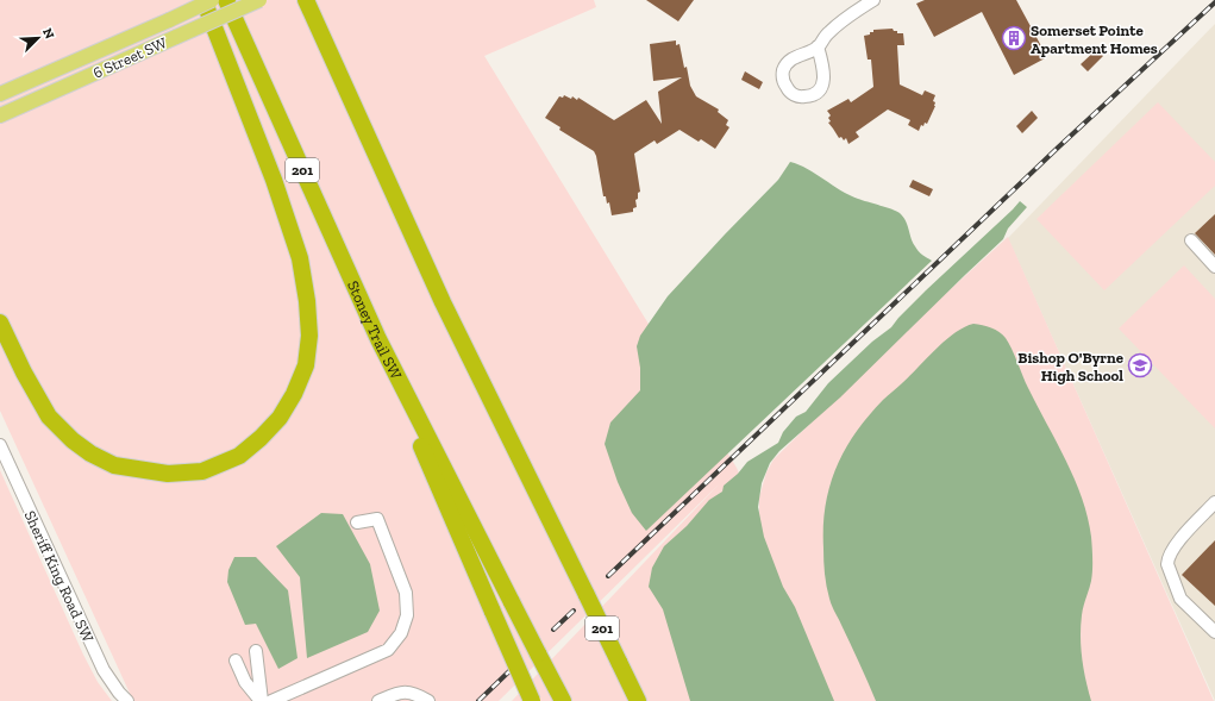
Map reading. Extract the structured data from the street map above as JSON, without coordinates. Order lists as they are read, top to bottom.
{
  "streets": {
    "highway": ["201", "Stoney Trail SW"],
    "main road": ["6 Street SW"],
    "street": ["Sheriff King Road SW"]
  },
  "places": {
    "building": ["Somerset Pointe Apartment Homes"],
    "school or university": ["Bishop O'Byrne High School"]
  },
  "north": "top right"
}
